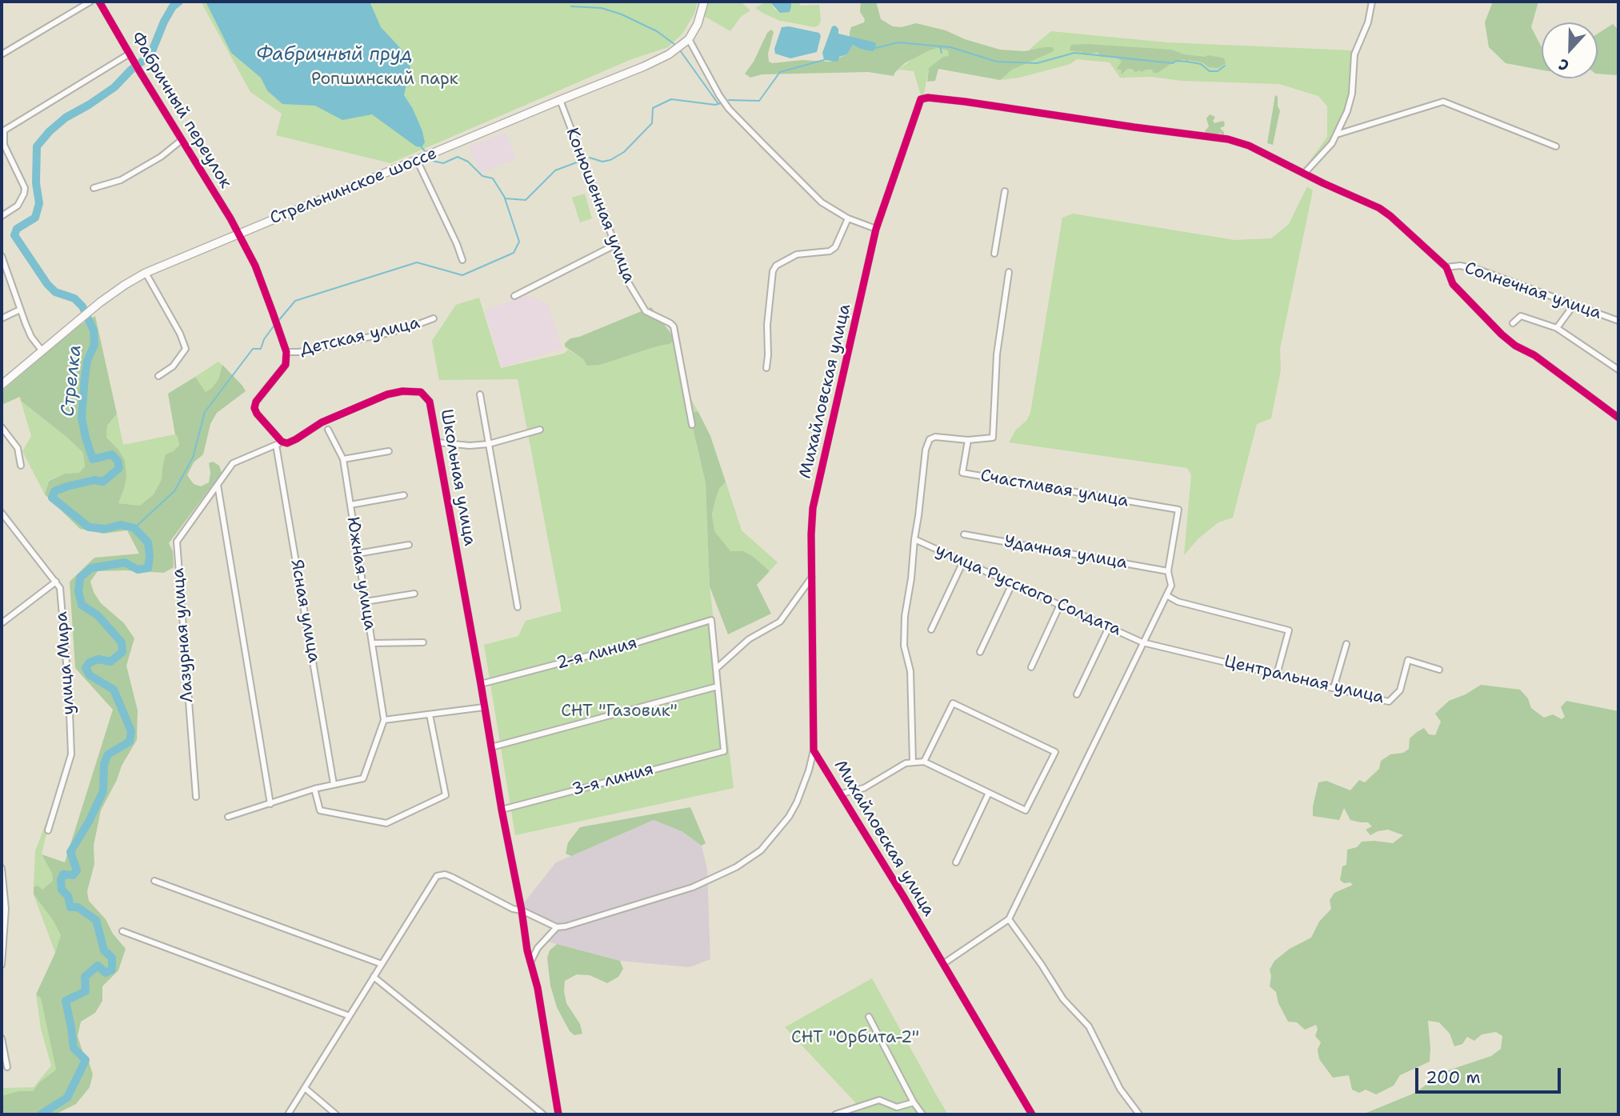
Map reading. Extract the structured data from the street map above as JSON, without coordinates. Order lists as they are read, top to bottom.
{
  "streets": {
    "main road": ["Стрельнинское шоссе"],
    "street": [
      "Фабричный переулок",
      "Конюшенная улица",
      "Солнечная улица",
      "Детская улица",
      "Михайловская улица",
      "Школьная улица",
      "Счастливая улица",
      "Удачная улица",
      "Южная улица",
      "улица Русского Солдата",
      "Ясная улица",
      "Лазурная улица",
      "2-я линия",
      "улица Мира",
      "Центральная улица",
      "3-я линия"
    ]
  },
  "crossings": [
    ["Фабричный переулок", "Стрельнинское шоссе"],
    ["Стрельнинское шоссе", "Конюшенная улица"],
    ["Солнечная улица", "Михайловская улица"],
    ["Школьная улица", "Ясная улица"],
    ["Школьная улица", "Лазурная улица"],
    ["Школьная улица", "2-я линия"],
    ["Школьная улица", "3-я линия"],
    ["Счастливая улица", "Удачная улица"],
    ["улица Русского Солдата", "Центральная улица"]
  ],
  "water": ["Фабричный пруд", "Стрелка"],
  "parks": ["Ропшинский парк", "СНТ \"Газовик\"", "СНТ \"Орбита-2\""],
  "scale_bar": "200 m",
  "north": "bottom"
}
